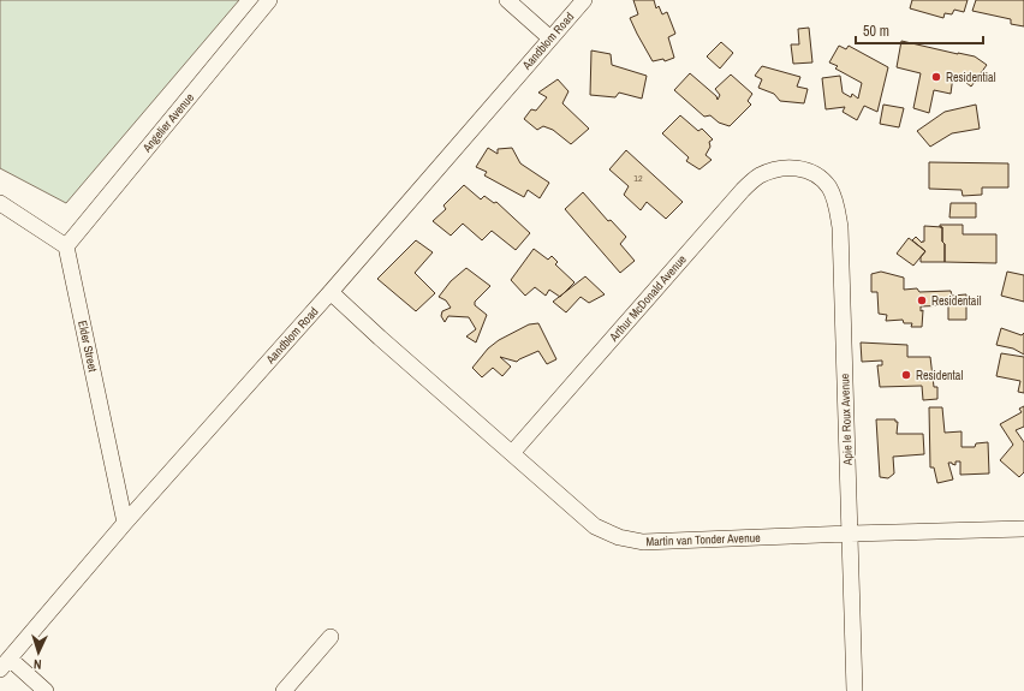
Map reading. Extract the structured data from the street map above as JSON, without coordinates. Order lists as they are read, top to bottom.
{
  "streets": {
    "street": [
      "Aandblom Road",
      "Angelier Avenue",
      "Arthur McDonald Avenue",
      "Elder Street",
      "Apie le Roux Avenue",
      "Martin van Tonder Avenue"
    ]
  },
  "crossings": [
    ["Aandblom Road", "Elder Street"],
    ["Aandblom Road", "Martin van Tonder Avenue"],
    ["Angelier Avenue", "Elder Street"],
    ["Arthur McDonald Avenue", "Apie le Roux Avenue"],
    ["Arthur McDonald Avenue", "Martin van Tonder Avenue"],
    ["Apie le Roux Avenue", "Martin van Tonder Avenue"]
  ],
  "places": ["Residential", "Residentail", "Residental"],
  "house_numbers": ["12"],
  "scale_bar": "50 m",
  "north": "bottom"
}
